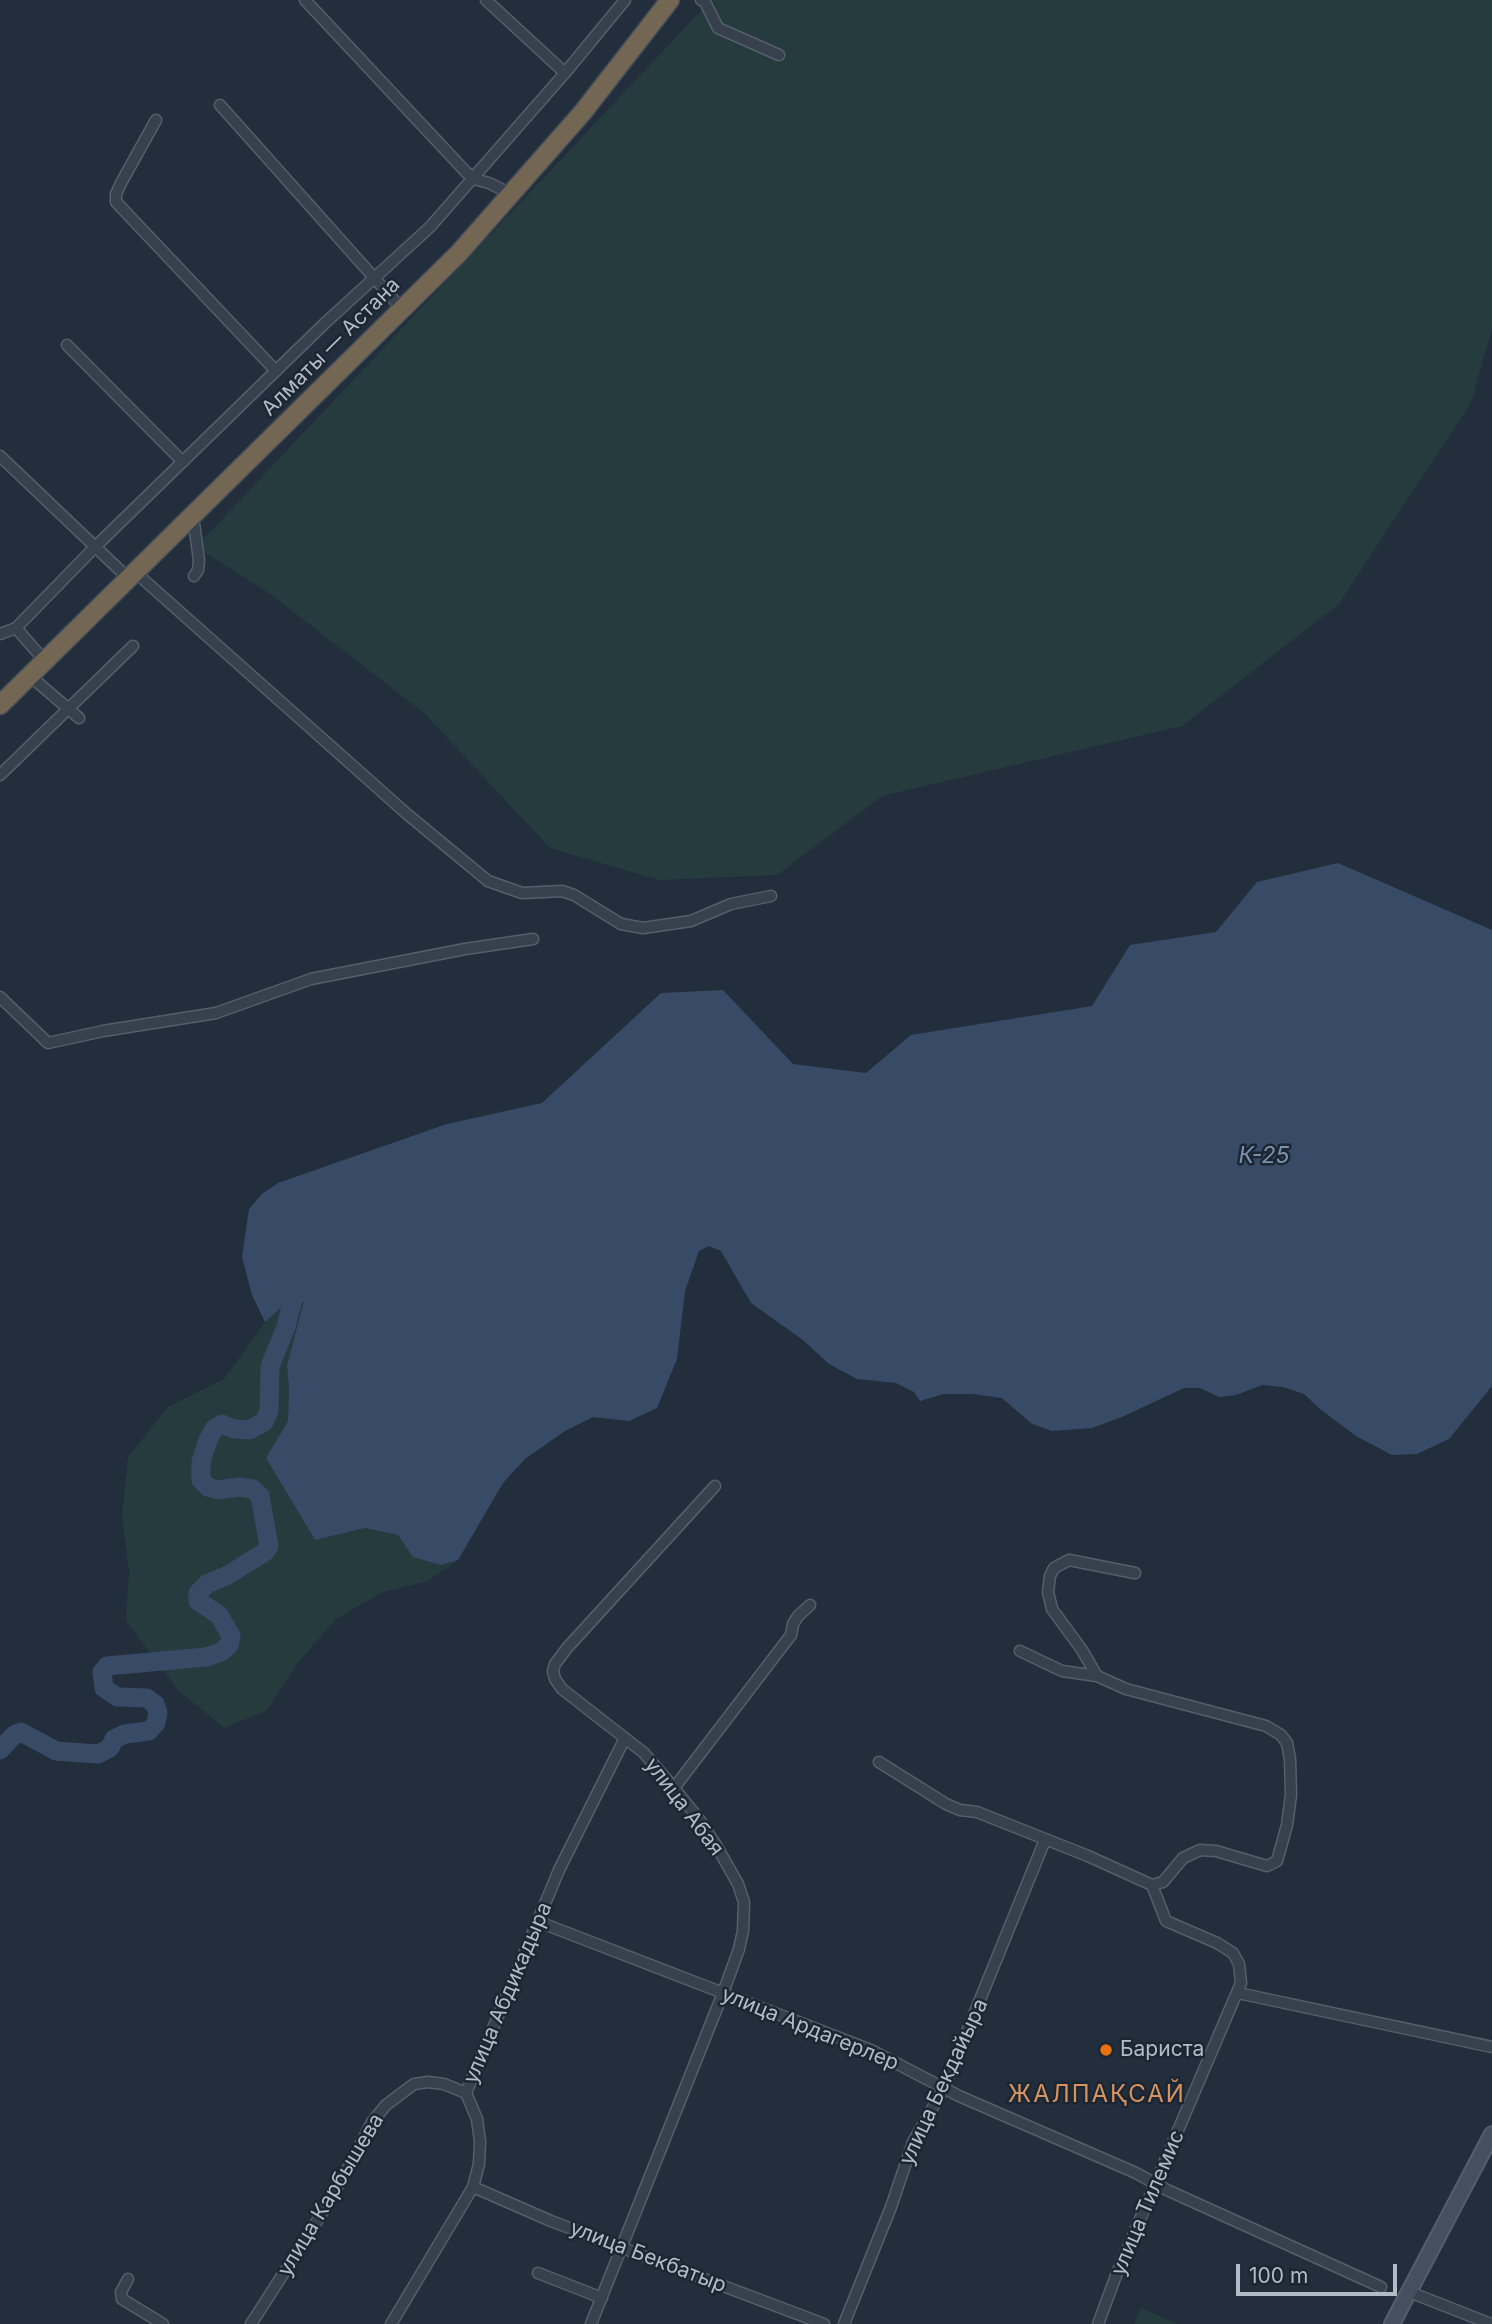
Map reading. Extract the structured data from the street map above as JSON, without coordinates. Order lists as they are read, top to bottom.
{
  "streets": {
    "highway": ["Алматы — Астана"],
    "street": [
      "улица Абая",
      "улица Абдикадыра",
      "улица Ардагерлер",
      "улица Бекдайыра",
      "улица Карбышева",
      "улица Тилемис",
      "улица Бекбатыр"
    ]
  },
  "crossings": [
    ["улица Абая", "улица Абдикадыра"],
    ["улица Абая", "улица Ардагерлер"],
    ["улица Абая", "улица Бекбатыр"],
    ["улица Абдикадыра", "улица Ардагерлер"],
    ["улица Абдикадыра", "улица Карбышева"],
    ["улица Абдикадыра", "улица Бекбатыр"],
    ["улица Ардагерлер", "улица Бекдайыра"],
    ["улица Ардагерлер", "улица Тилемис"]
  ],
  "districts": ["ЖАЛПАҚСАЙ"],
  "water": ["К-25"],
  "places": ["Бариста"],
  "scale_bar": "100 m"
}
